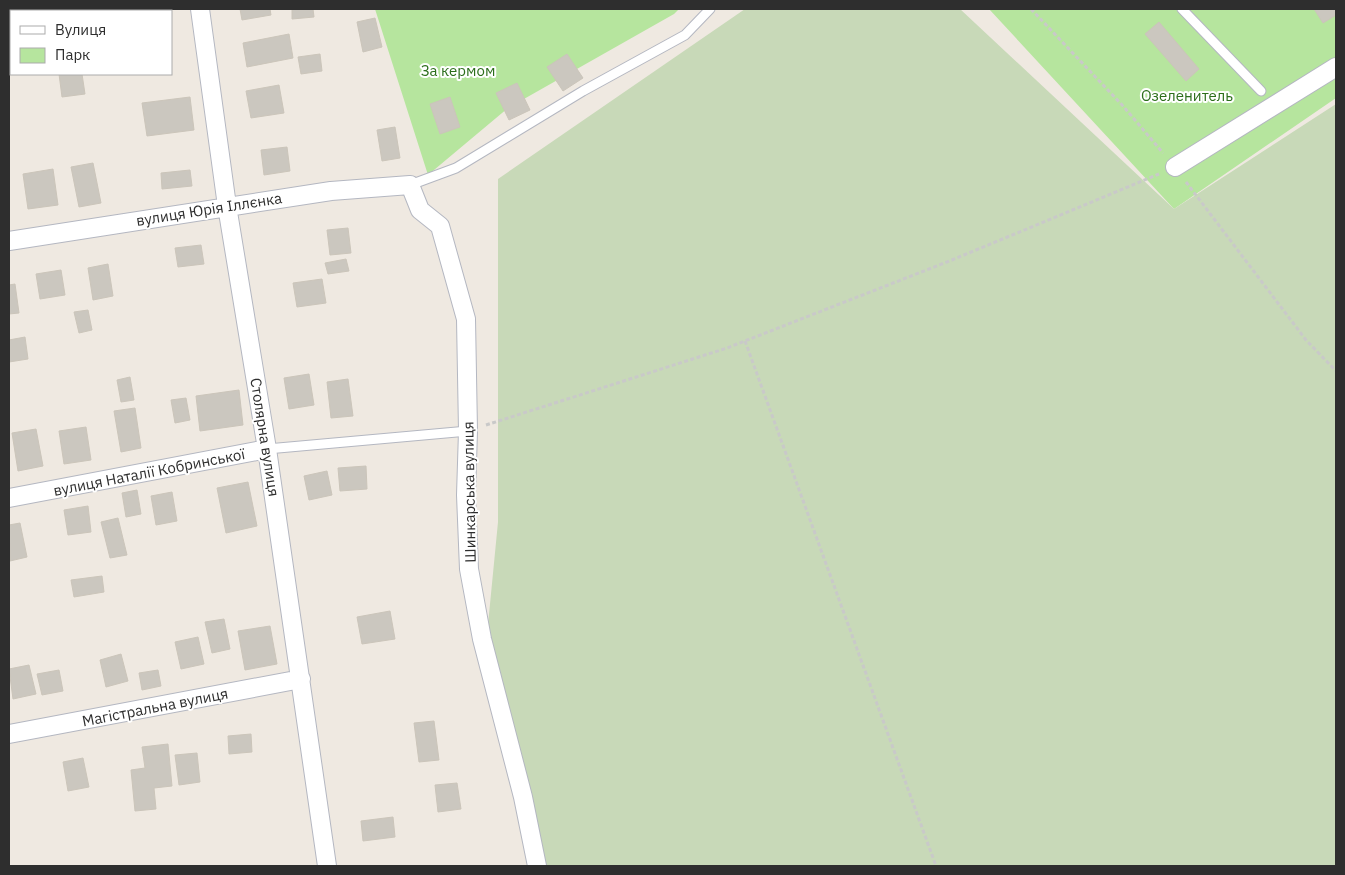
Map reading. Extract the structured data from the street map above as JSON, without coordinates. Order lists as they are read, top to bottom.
{
  "streets": {
    "street": [
      "вулиця Юрія Іллєнка",
      "Столярна вулиця",
      "вулиця Наталії Кобринської",
      "Шинкарська вулиця",
      "Магістральна вулиця"
    ]
  },
  "crossings": [
    ["вулиця Юрія Іллєнка", "Столярна вулиця"],
    ["вулиця Юрія Іллєнка", "Шинкарська вулиця"],
    ["Столярна вулиця", "вулиця Наталії Кобринської"],
    ["Столярна вулиця", "Магістральна вулиця"],
    ["вулиця Наталії Кобринської", "Шинкарська вулиця"]
  ],
  "parks": ["За кермом", "Озеленитель"],
  "legend": ["Вулиця", "Парк"]
}
